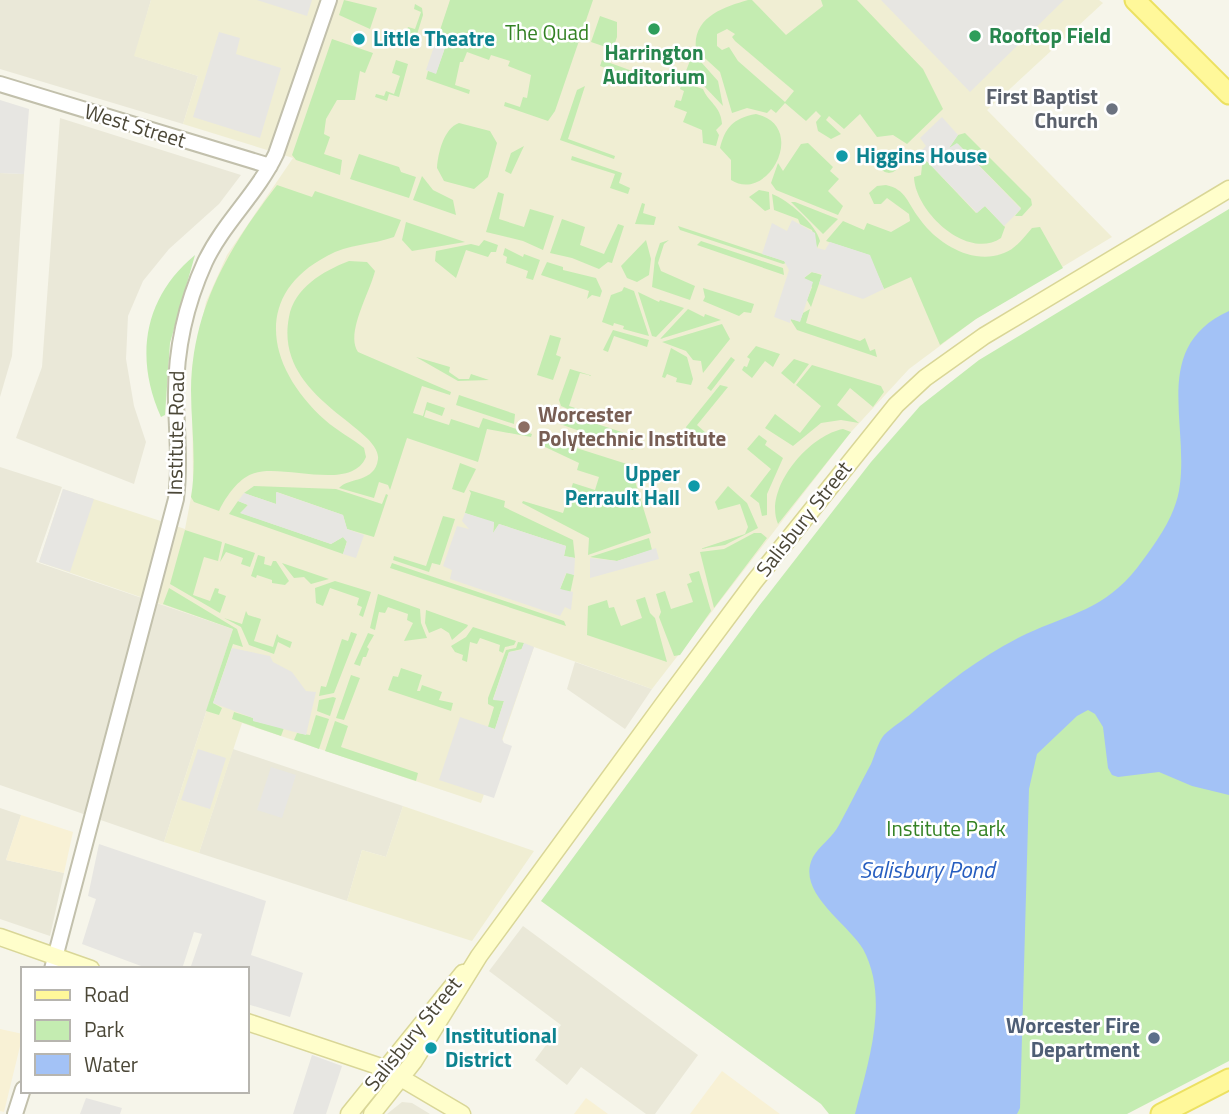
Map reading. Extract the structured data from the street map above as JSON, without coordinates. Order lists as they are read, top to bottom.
{
  "streets": {
    "main road": ["Salisbury Street"],
    "street": ["West Street", "Institute Road"]
  },
  "crossings": [
    ["West Street", "Institute Road"]
  ],
  "water": ["Salisbury Pond"],
  "parks": ["The Quad", "Institute Park"],
  "places": [
    "Harrington Auditorium",
    "Rooftop Field",
    "Little Theatre",
    "First Baptist Church",
    "Higgins House",
    "Worcester Polytechnic Institute",
    "Upper Perrault Hall",
    "Worcester Fire Department",
    "Institutional District"
  ],
  "legend": ["Road", "Park", "Water"]
}
